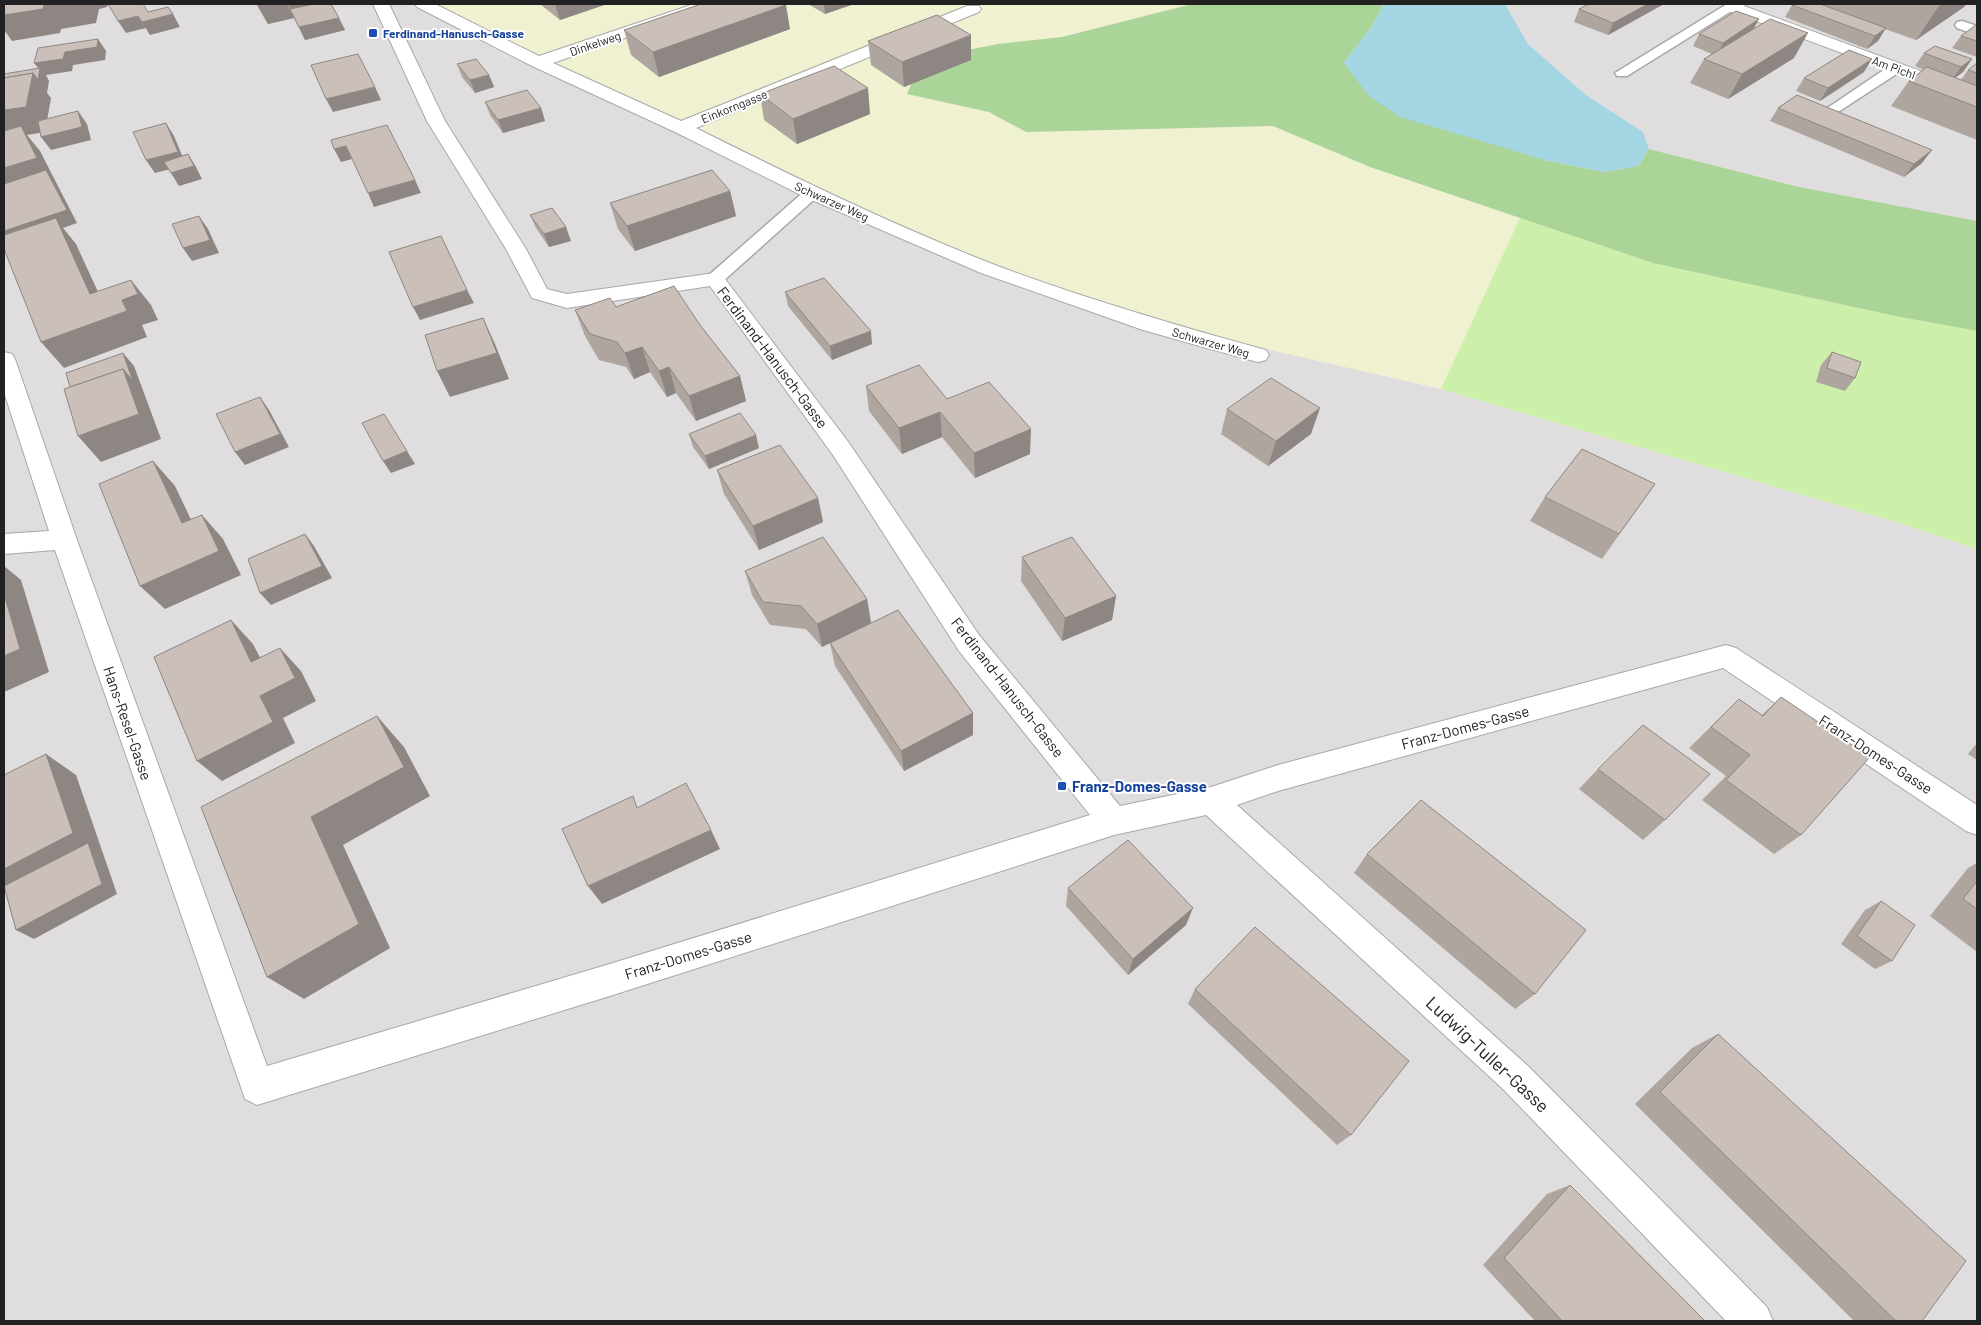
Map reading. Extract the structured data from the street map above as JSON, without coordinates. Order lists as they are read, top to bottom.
{
  "streets": {
    "street": [
      "Dinkelweg",
      "Am Pichl",
      "Einkorngasse",
      "Schwarzer Weg",
      "Ferdinand-Hanusch-Gasse",
      "Hans-Resel-Gasse",
      "Franz-Domes-Gasse",
      "Ludwig-Tuller-Gasse"
    ]
  },
  "crossings": [
    ["Dinkelweg", "Schwarzer Weg"],
    ["Einkorngasse", "Schwarzer Weg"],
    ["Ferdinand-Hanusch-Gasse", "Franz-Domes-Gasse"],
    ["Hans-Resel-Gasse", "Franz-Domes-Gasse"],
    ["Franz-Domes-Gasse", "Ludwig-Tuller-Gasse"]
  ],
  "places": {
    "transit": ["Ferdinand-Hanusch-Gasse", "Franz-Domes-Gasse"]
  }
}
